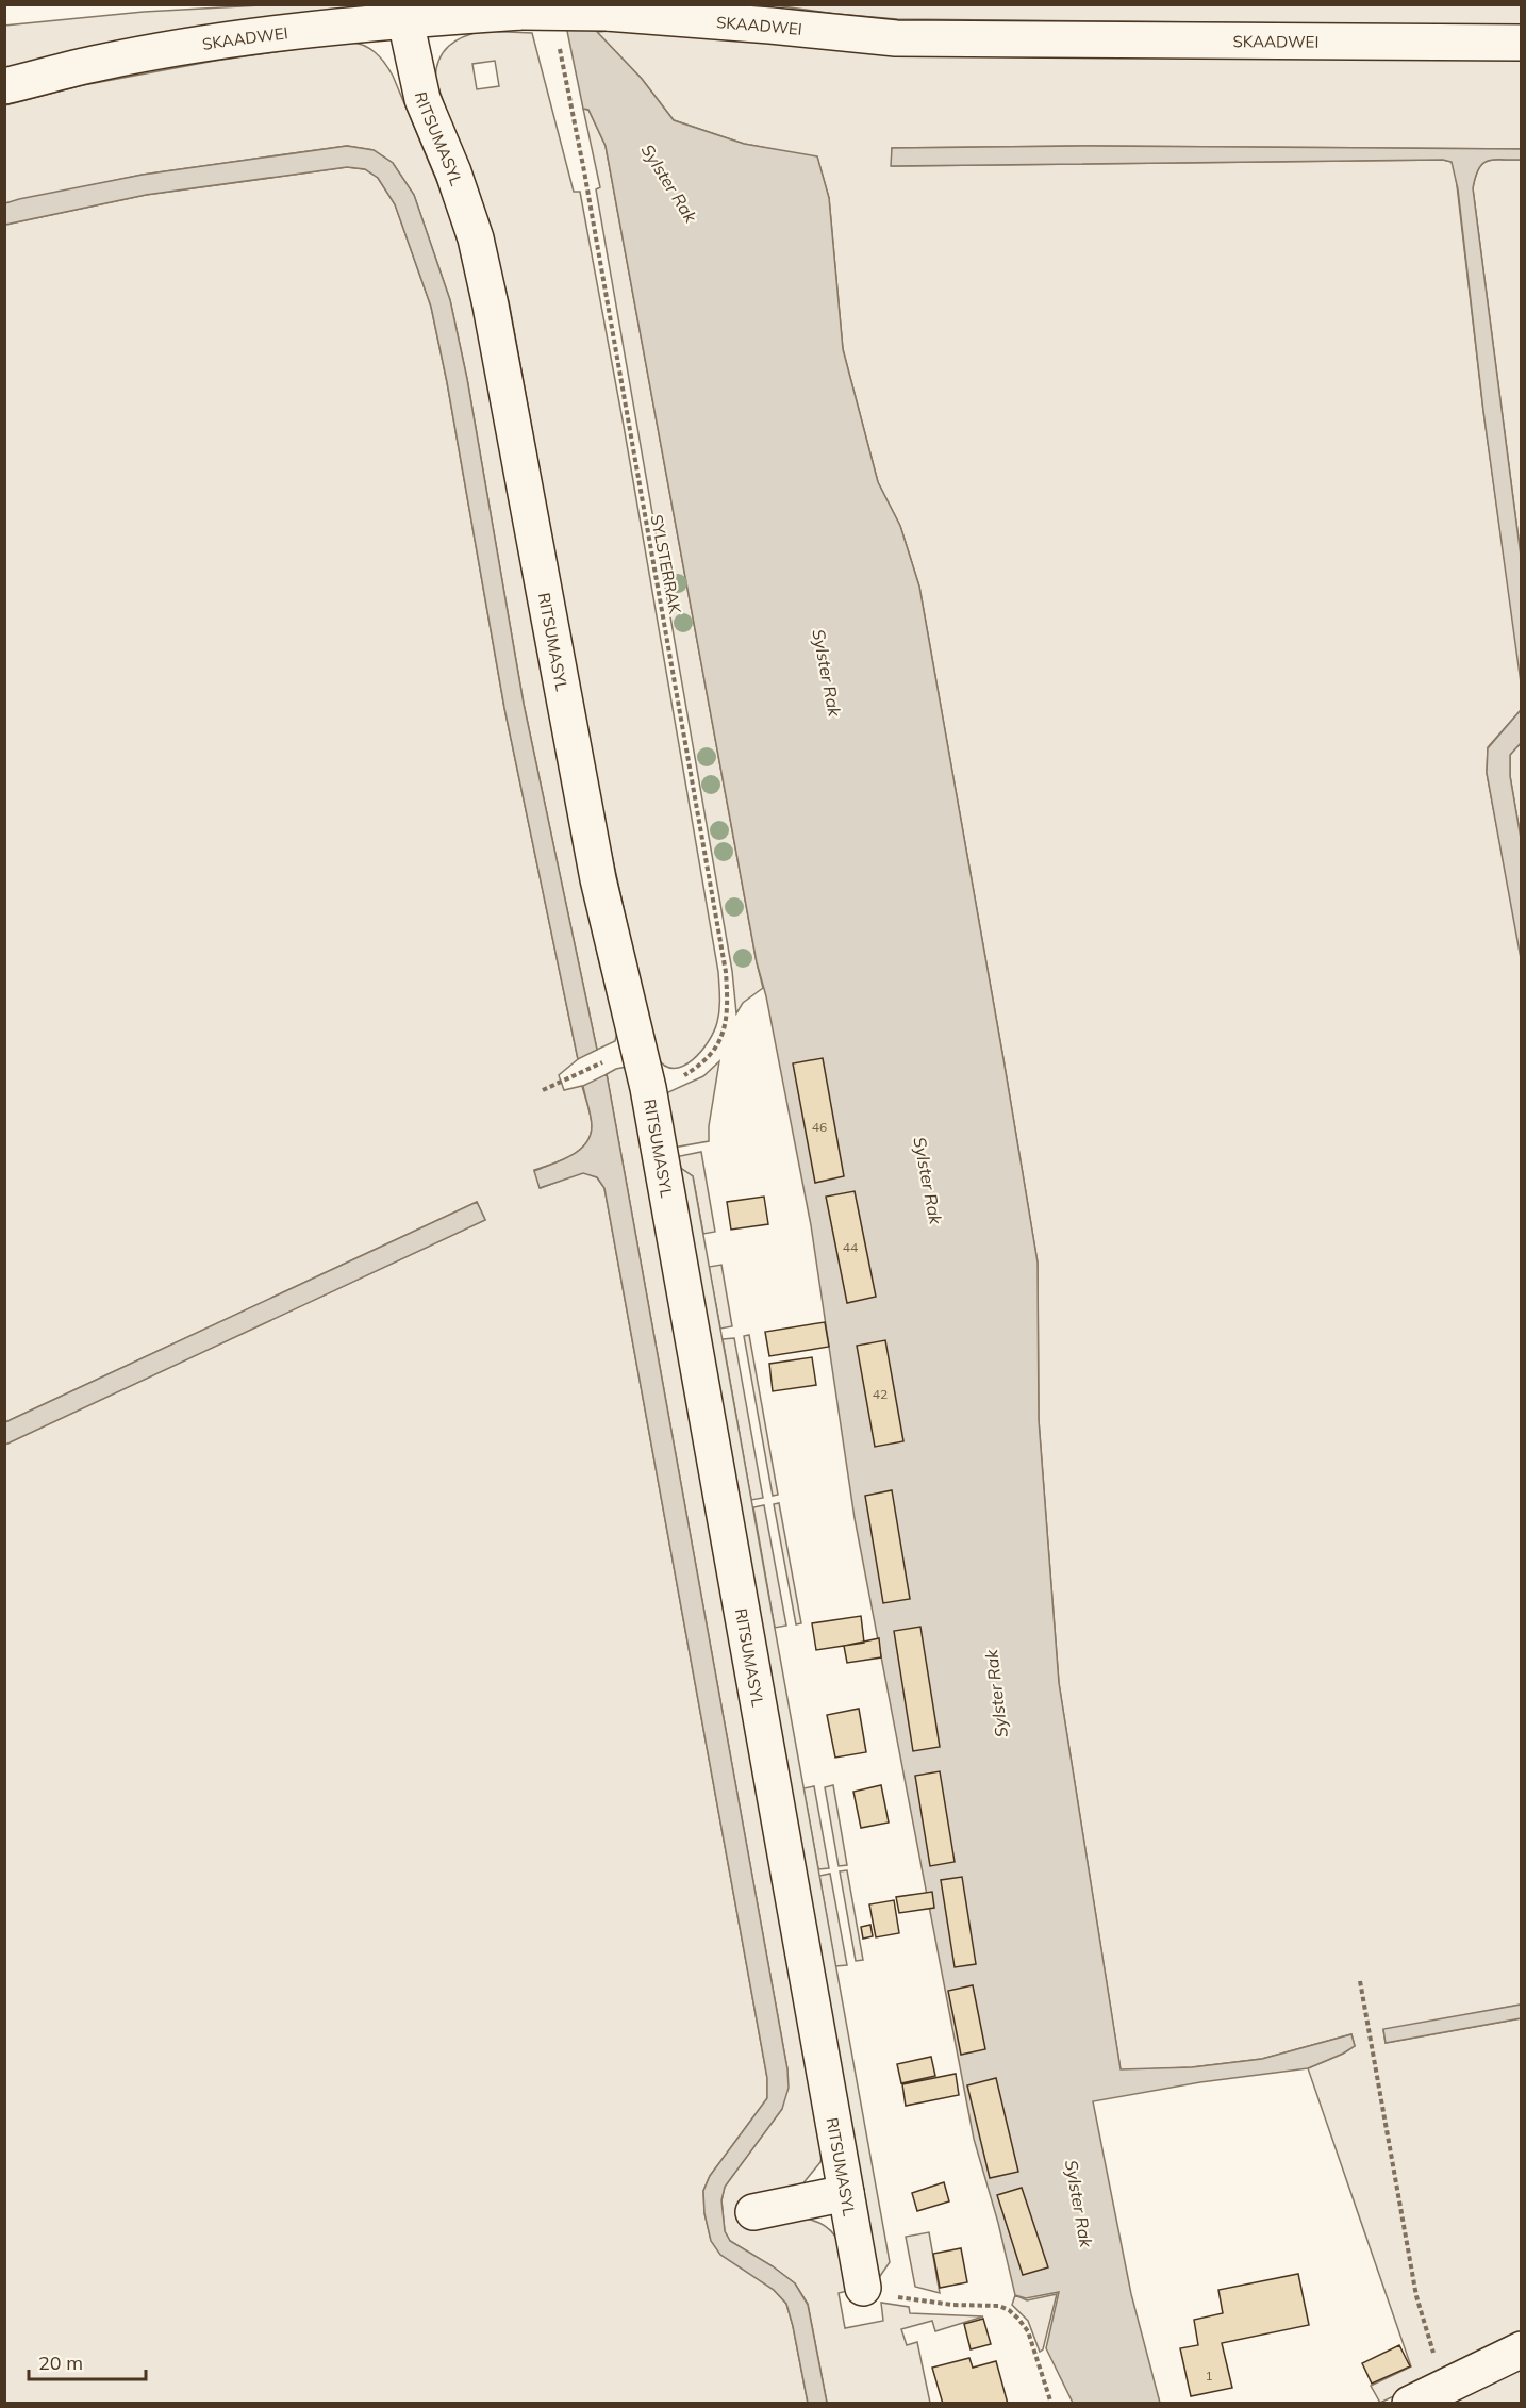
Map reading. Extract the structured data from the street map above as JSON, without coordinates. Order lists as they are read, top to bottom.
{
  "streets": {
    "street": ["SKAADWEI", "RITSUMASYL"],
    "path": ["SYLSTERRAK"]
  },
  "crossings": [
    ["SKAADWEI", "RITSUMASYL"],
    ["RITSUMASYL", "SYLSTERRAK"]
  ],
  "water": ["Sylster Rak"],
  "house_numbers": [
    "46",
    "44",
    "42",
    "1"
  ],
  "scale_bar": "20 m"
}
